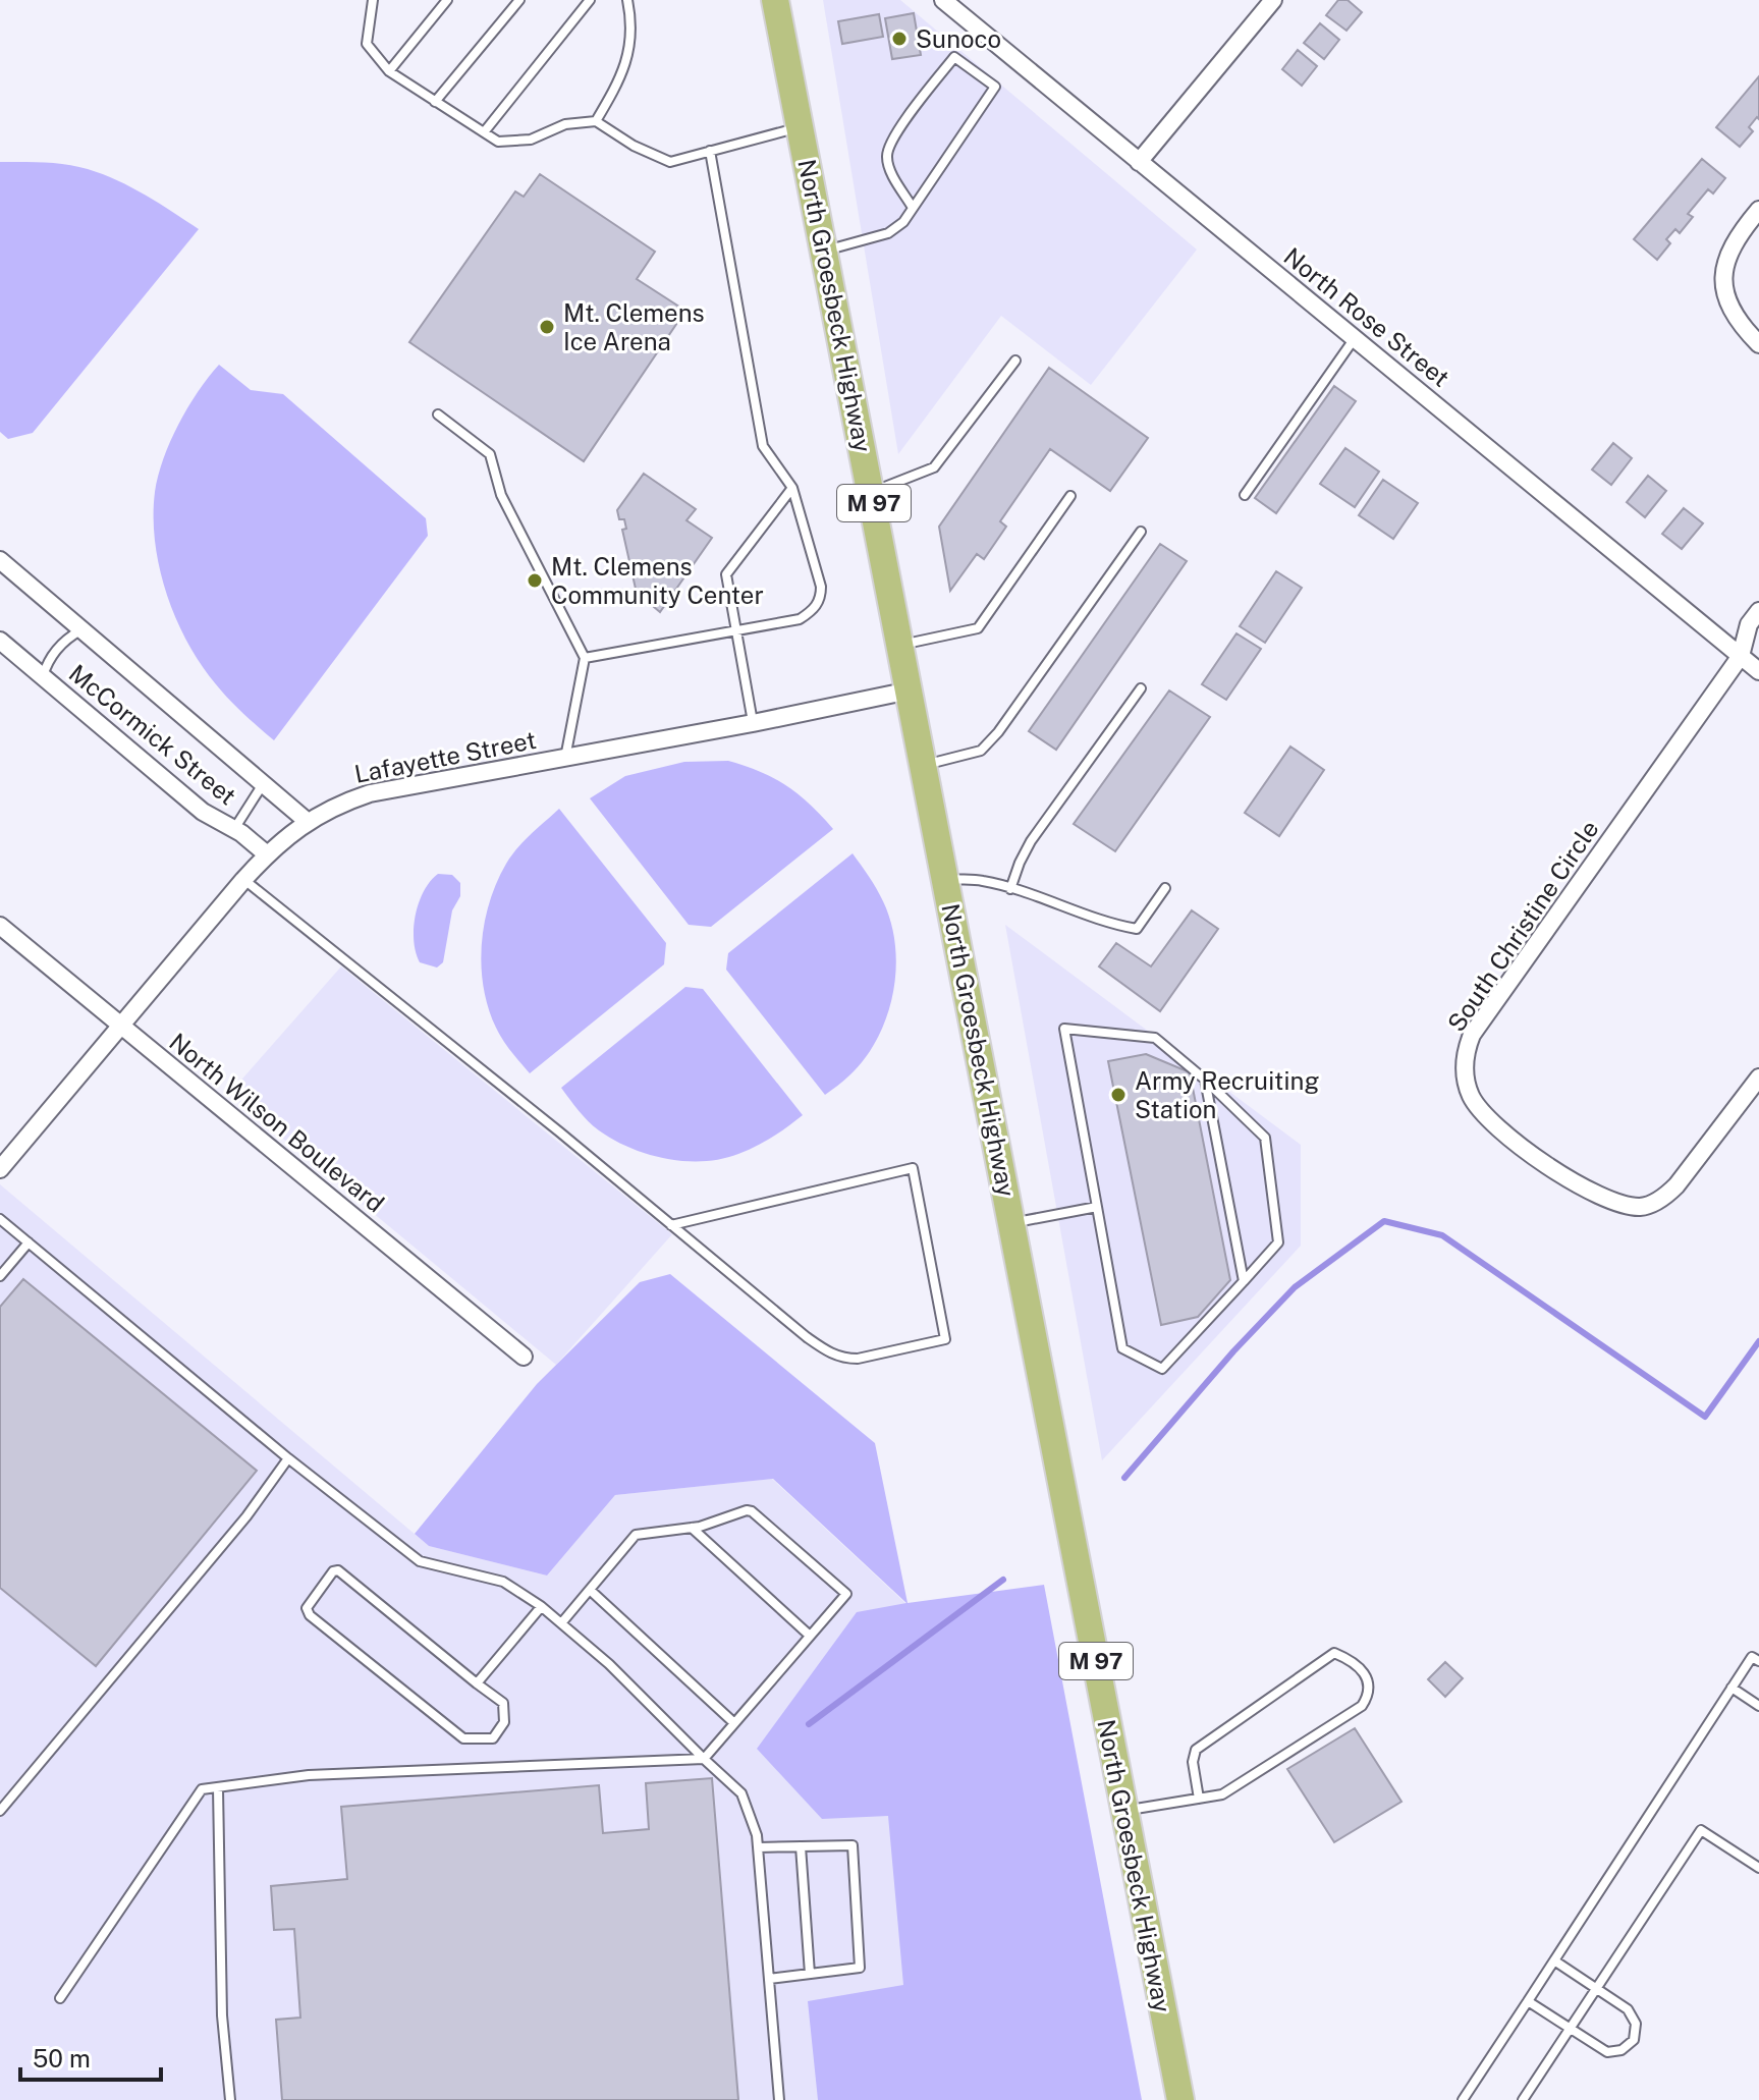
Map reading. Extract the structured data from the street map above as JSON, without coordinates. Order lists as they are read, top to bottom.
{
  "streets": {
    "main road": ["North Groesbeck Highway", "M 97"],
    "street": [
      "North Rose Street",
      "McCormick Street",
      "Lafayette Street",
      "South Christine Circle",
      "North Wilson Boulevard"
    ]
  },
  "crossings": [
    ["North Groesbeck Highway", "Lafayette Street"],
    ["North Rose Street", "South Christine Circle"],
    ["McCormick Street", "Lafayette Street"],
    ["Lafayette Street", "North Wilson Boulevard"]
  ],
  "places": [
    "Sunoco",
    "Mt. Clemens Ice Arena",
    "Mt. Clemens Community Center",
    "Army Recruiting Station"
  ],
  "scale_bar": "50 m"
}
